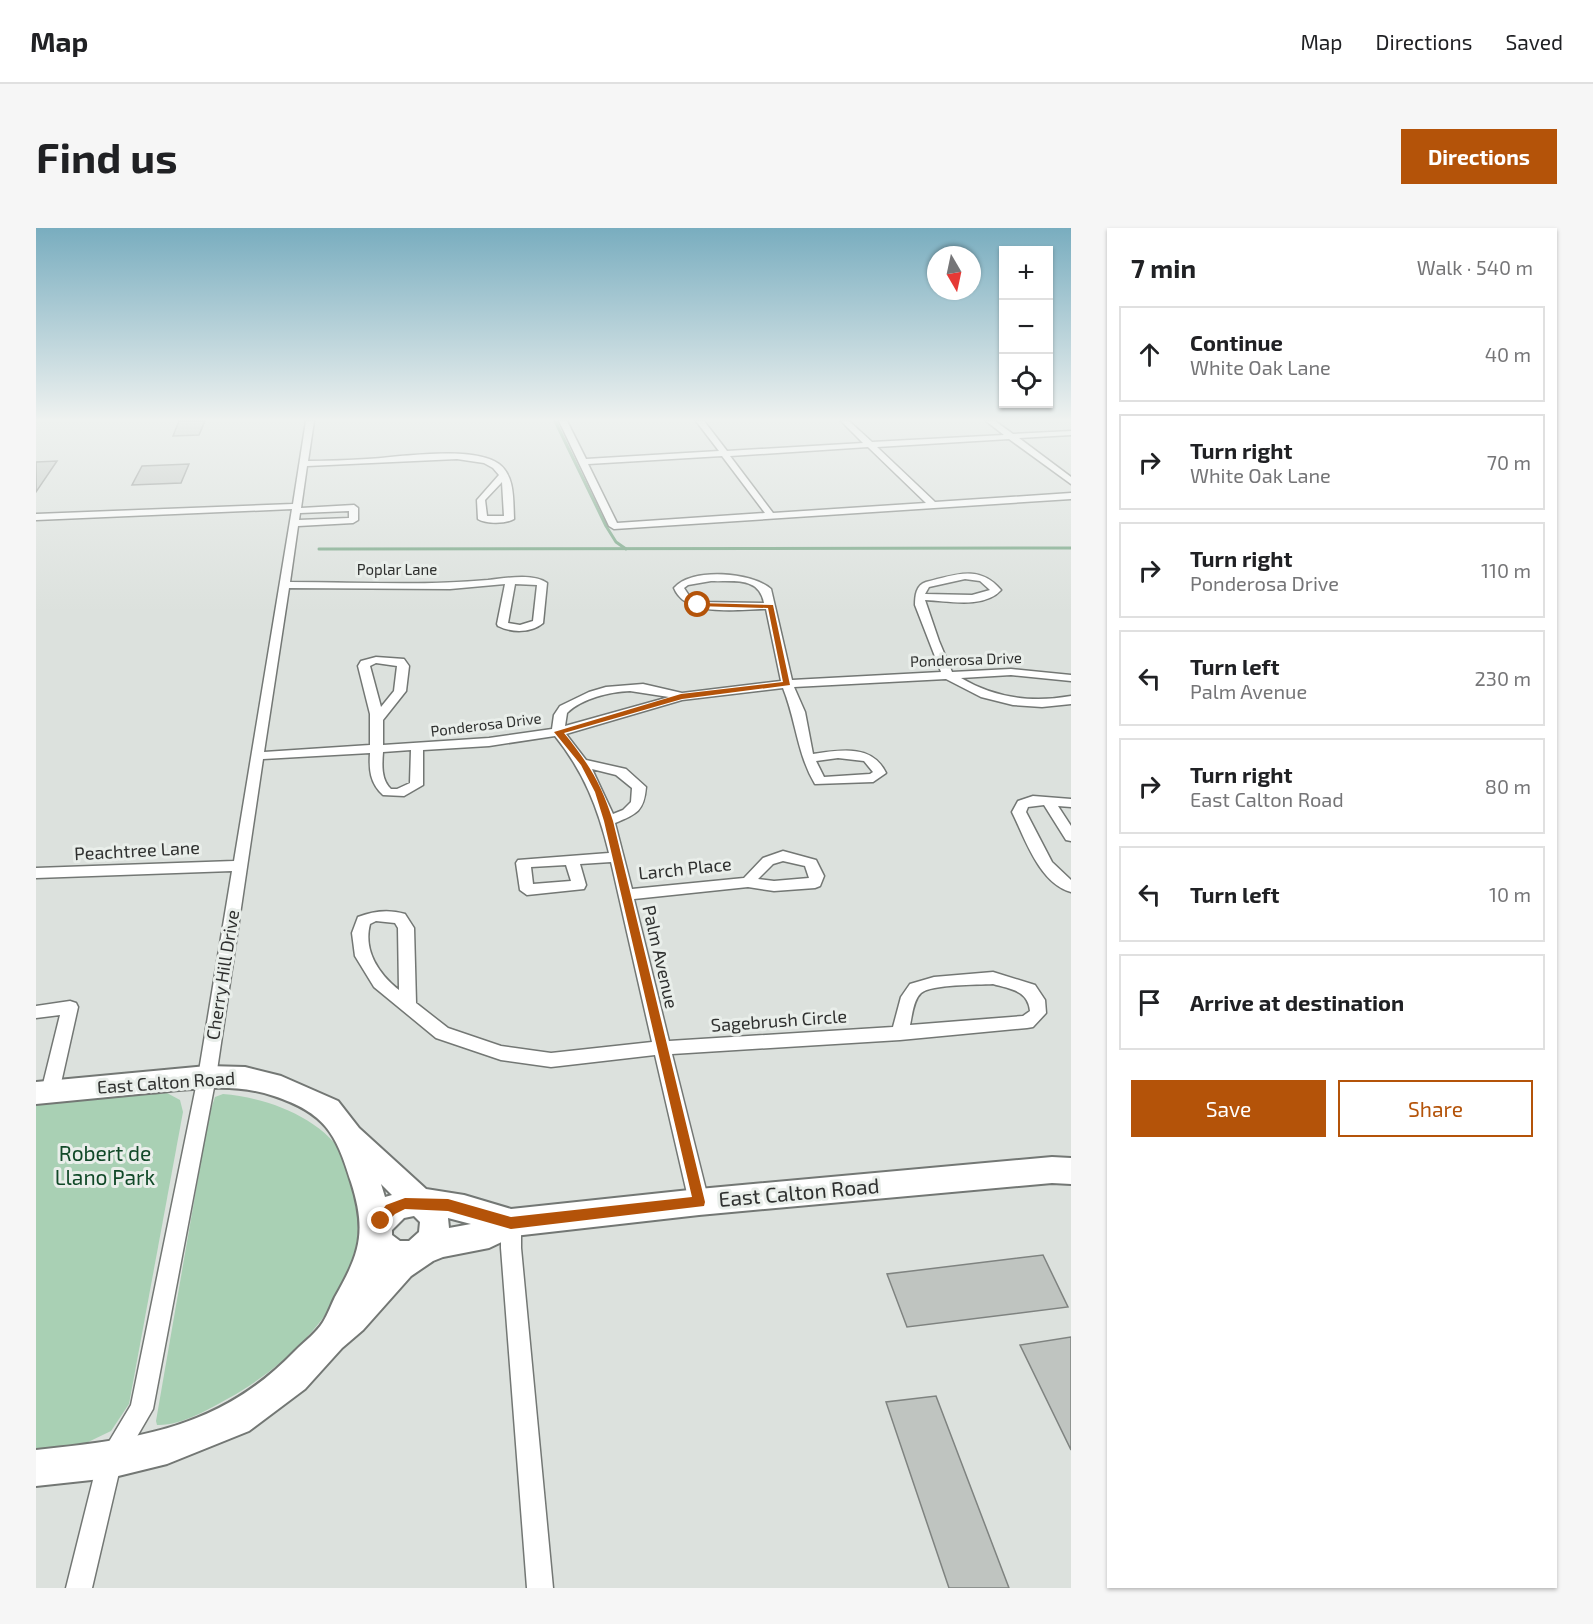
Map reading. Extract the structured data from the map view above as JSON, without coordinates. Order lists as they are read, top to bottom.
{
  "streets": {
    "main road": ["East Calton Road"],
    "street": [
      "Poplar Lane",
      "Ponderosa Drive",
      "Peachtree Lane",
      "Larch Place",
      "Palm Avenue",
      "Cherry Hill Drive",
      "Sagebrush Circle"
    ]
  },
  "crossings": [
    ["Poplar Lane", "Cherry Hill Drive"],
    ["Ponderosa Drive", "Palm Avenue"],
    ["Ponderosa Drive", "Cherry Hill Drive"],
    ["Peachtree Lane", "Cherry Hill Drive"],
    ["Larch Place", "Palm Avenue"],
    ["Palm Avenue", "Sagebrush Circle"],
    ["Palm Avenue", "East Calton Road"],
    ["Cherry Hill Drive", "East Calton Road"]
  ],
  "parks": ["Robert de Llano Park"],
  "north": "bottom",
  "page": {
    "header": "Map",
    "nav": ["Map", "Directions", "Saved"],
    "buttons": [
      "Directions",
      ["Save", "Share"]
    ],
    "title": "Find us",
    "heading": ["7 min", "Walk · 540 m"],
    "map_buttons": ["+", "−"],
    "list": [
      ["Continue", "White Oak Lane", "40 m"],
      ["Turn right", "White Oak Lane", "70 m"],
      ["Turn right", "Ponderosa Drive", "110 m"],
      ["Turn left", "Palm Avenue", "230 m"],
      ["Turn right", "East Calton Road", "80 m"],
      ["Turn left", "10 m"],
      "Arrive at destination"
    ]
  }
}
